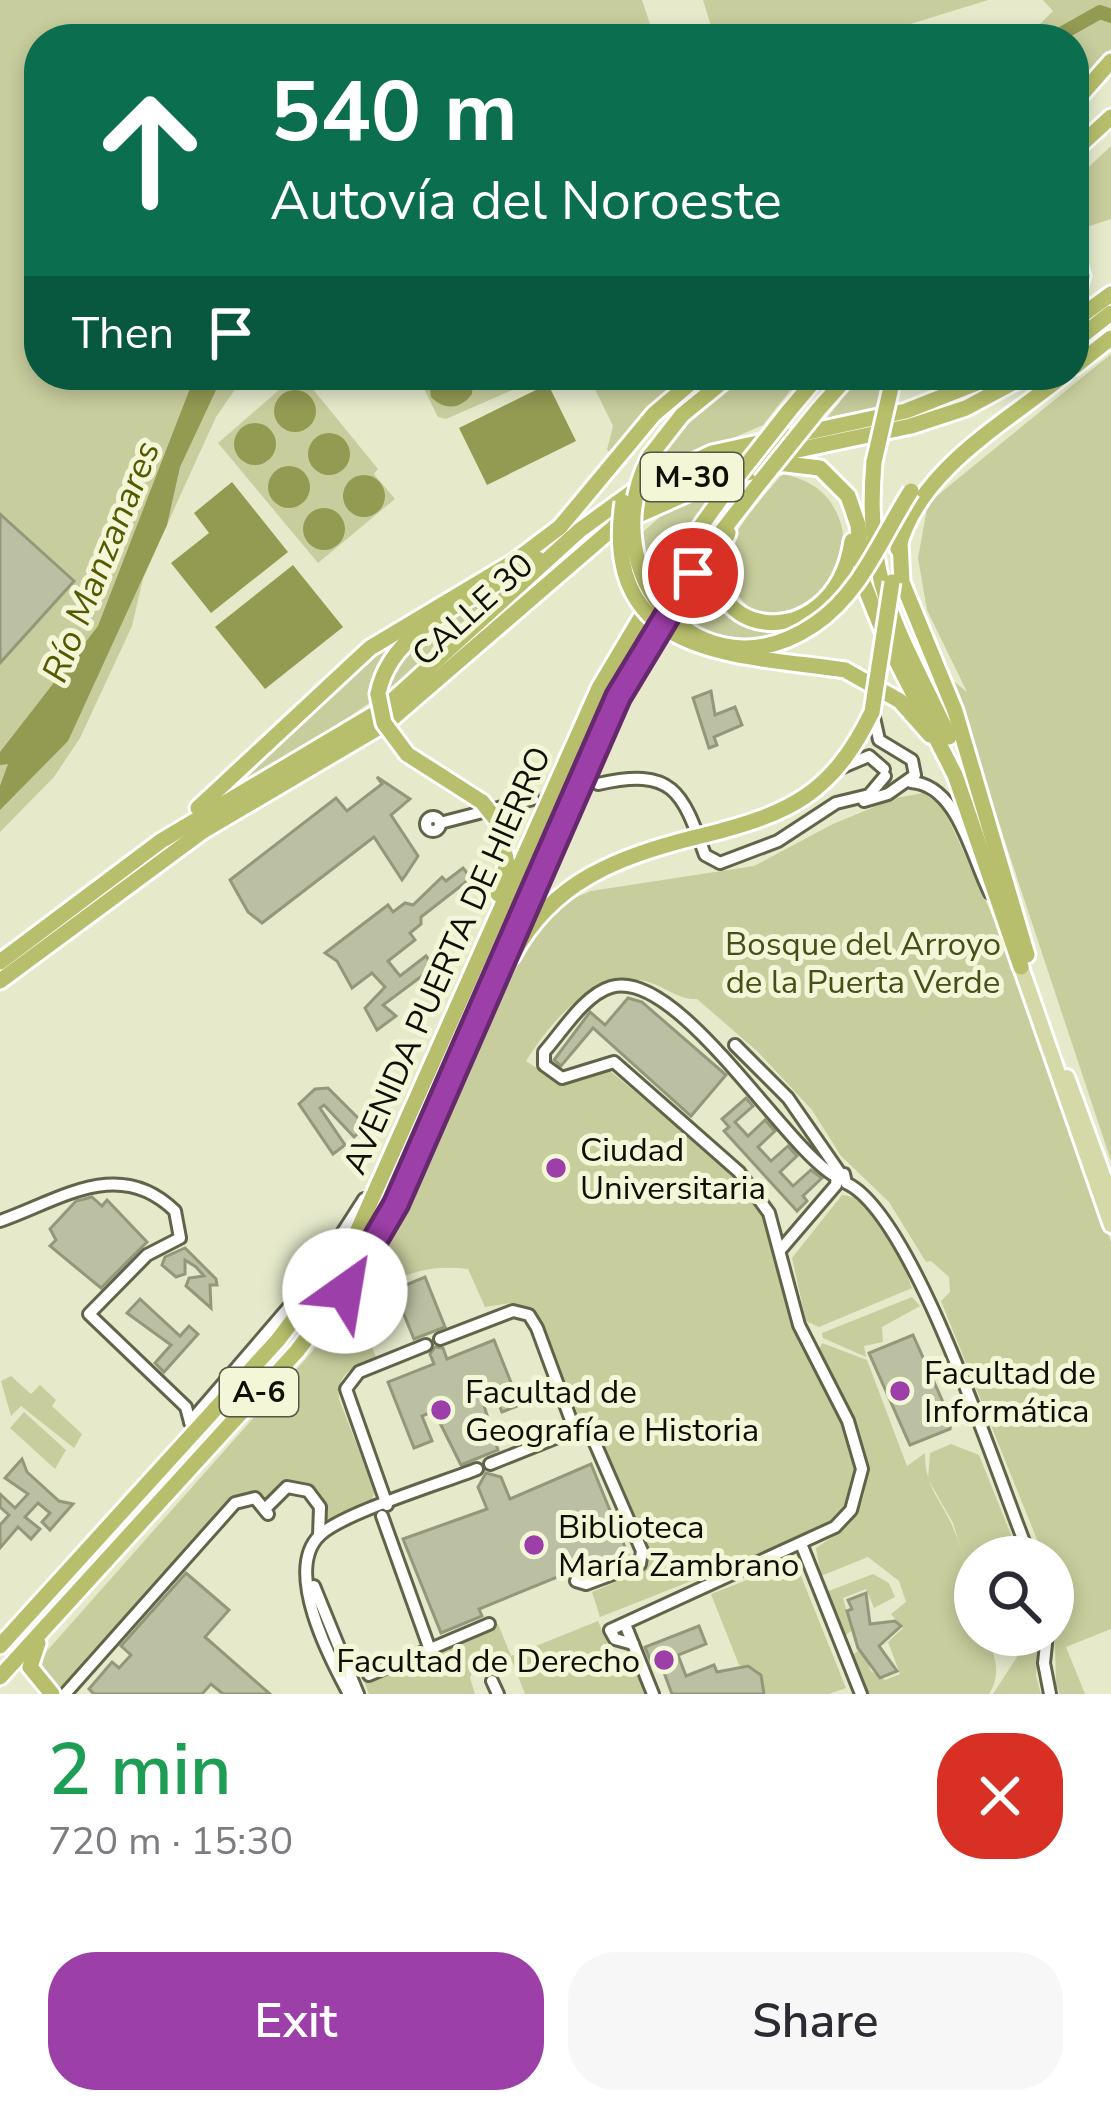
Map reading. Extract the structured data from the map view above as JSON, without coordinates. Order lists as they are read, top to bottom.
{
  "streets": {
    "highway": [
      "M-30",
      "CALLE 30",
      "AVENIDA PUERTA DE HIERRO",
      "A-6"
    ]
  },
  "crossings": [
    ["AVENIDA PUERTA DE HIERRO", "A-6"]
  ],
  "water": ["Río Manzanares"],
  "parks": ["Bosque del Arroyo de la Puerta Verde"],
  "places": [
    "Ciudad Universitaria",
    "Facultad de Informática",
    "Facultad de Geografía e Historia",
    "Biblioteca María Zambrano",
    "Facultad de Derecho"
  ],
  "page": {
    "turn": ["540 m", "Autovía del Noroeste"],
    "then": "Then",
    "heading": ["2 min", "720 m · 15:30"],
    "buttons": ["Exit", "Share"]
  }
}
